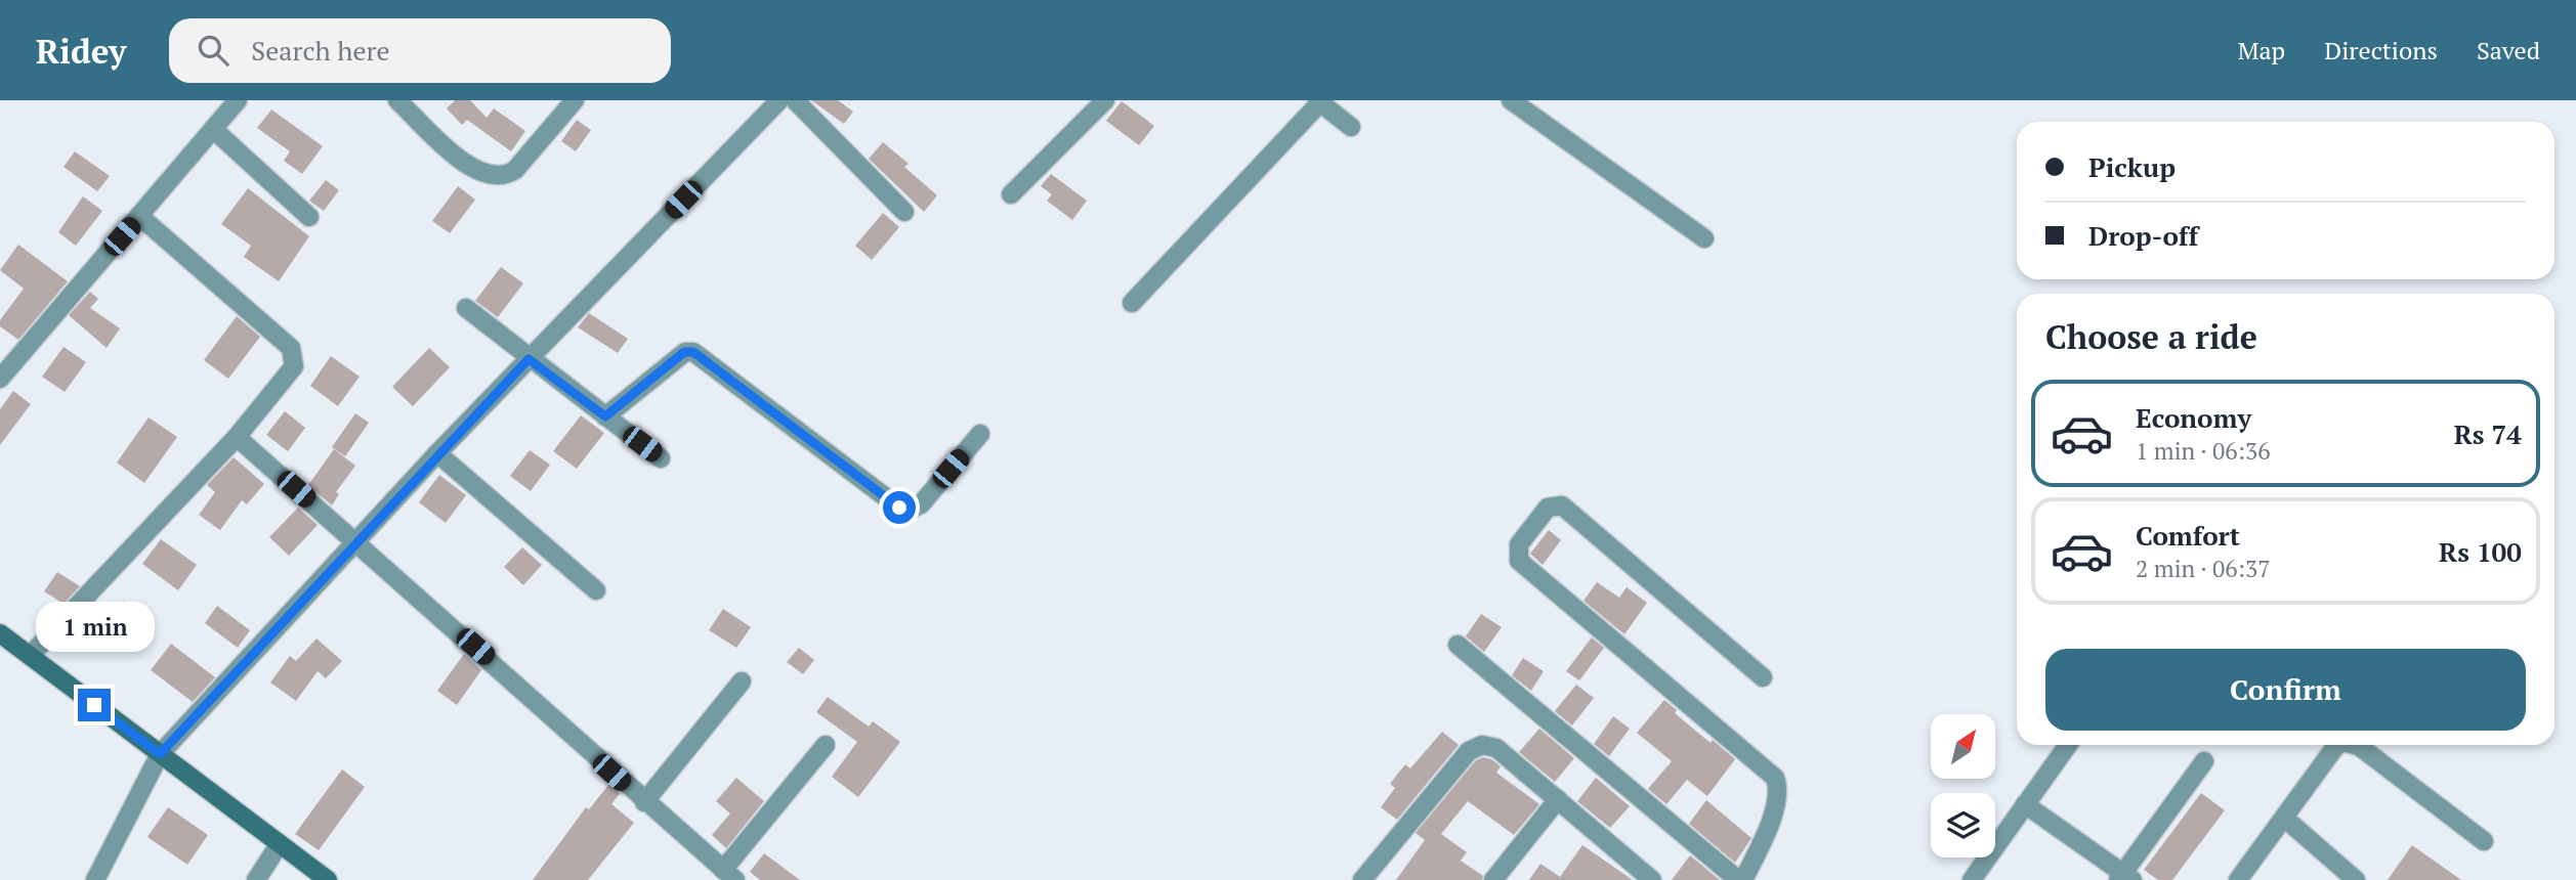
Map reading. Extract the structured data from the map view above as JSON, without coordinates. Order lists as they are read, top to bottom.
{
  "north": "top right",
  "page": {
    "header": "Ridey",
    "search": "Search here",
    "nav": ["Map", "Directions", "Saved"],
    "banner": ["Pickup", "Drop-off"],
    "heading": "Choose a ride",
    "list": [
      {
        "name": "Economy",
        "note": "1 min · 06:36",
        "value": "Rs 74"
      },
      {
        "name": "Comfort",
        "note": "2 min · 06:37",
        "value": "Rs 100"
      }
    ],
    "bubble": "1 min",
    "buttons": "Confirm"
  }
}
